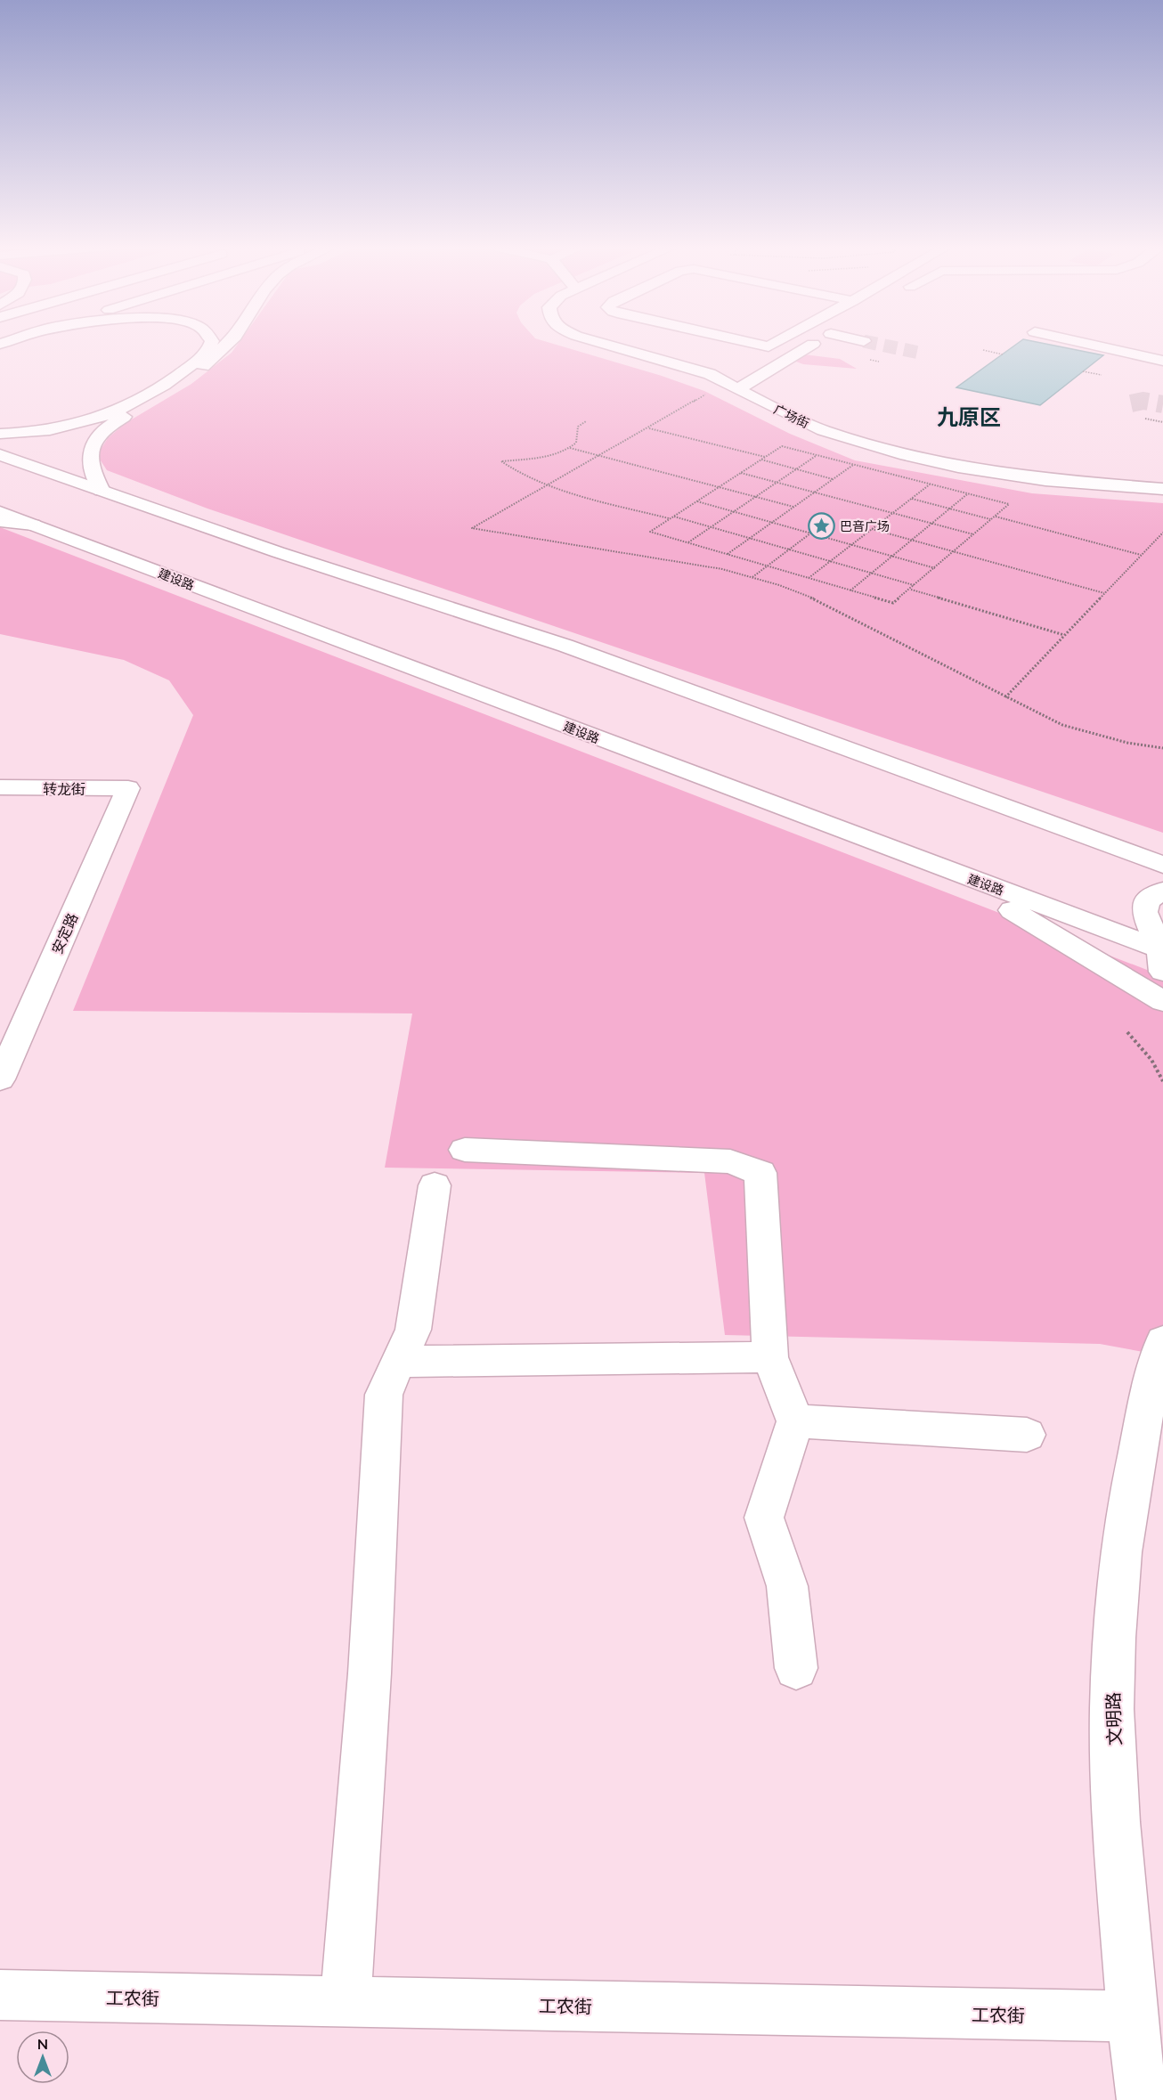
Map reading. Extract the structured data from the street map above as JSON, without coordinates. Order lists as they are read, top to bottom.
{
  "streets": {
    "main road": [
      "广场街",
      "建设路",
      "转龙街",
      "安定路",
      "文明路",
      "工农街"
    ]
  },
  "crossings": [
    ["转龙街", "安定路"],
    ["文明路", "工农街"]
  ],
  "districts": ["九原区"],
  "places": {
    "place": ["巴音广场"]
  },
  "north": "top"
}
